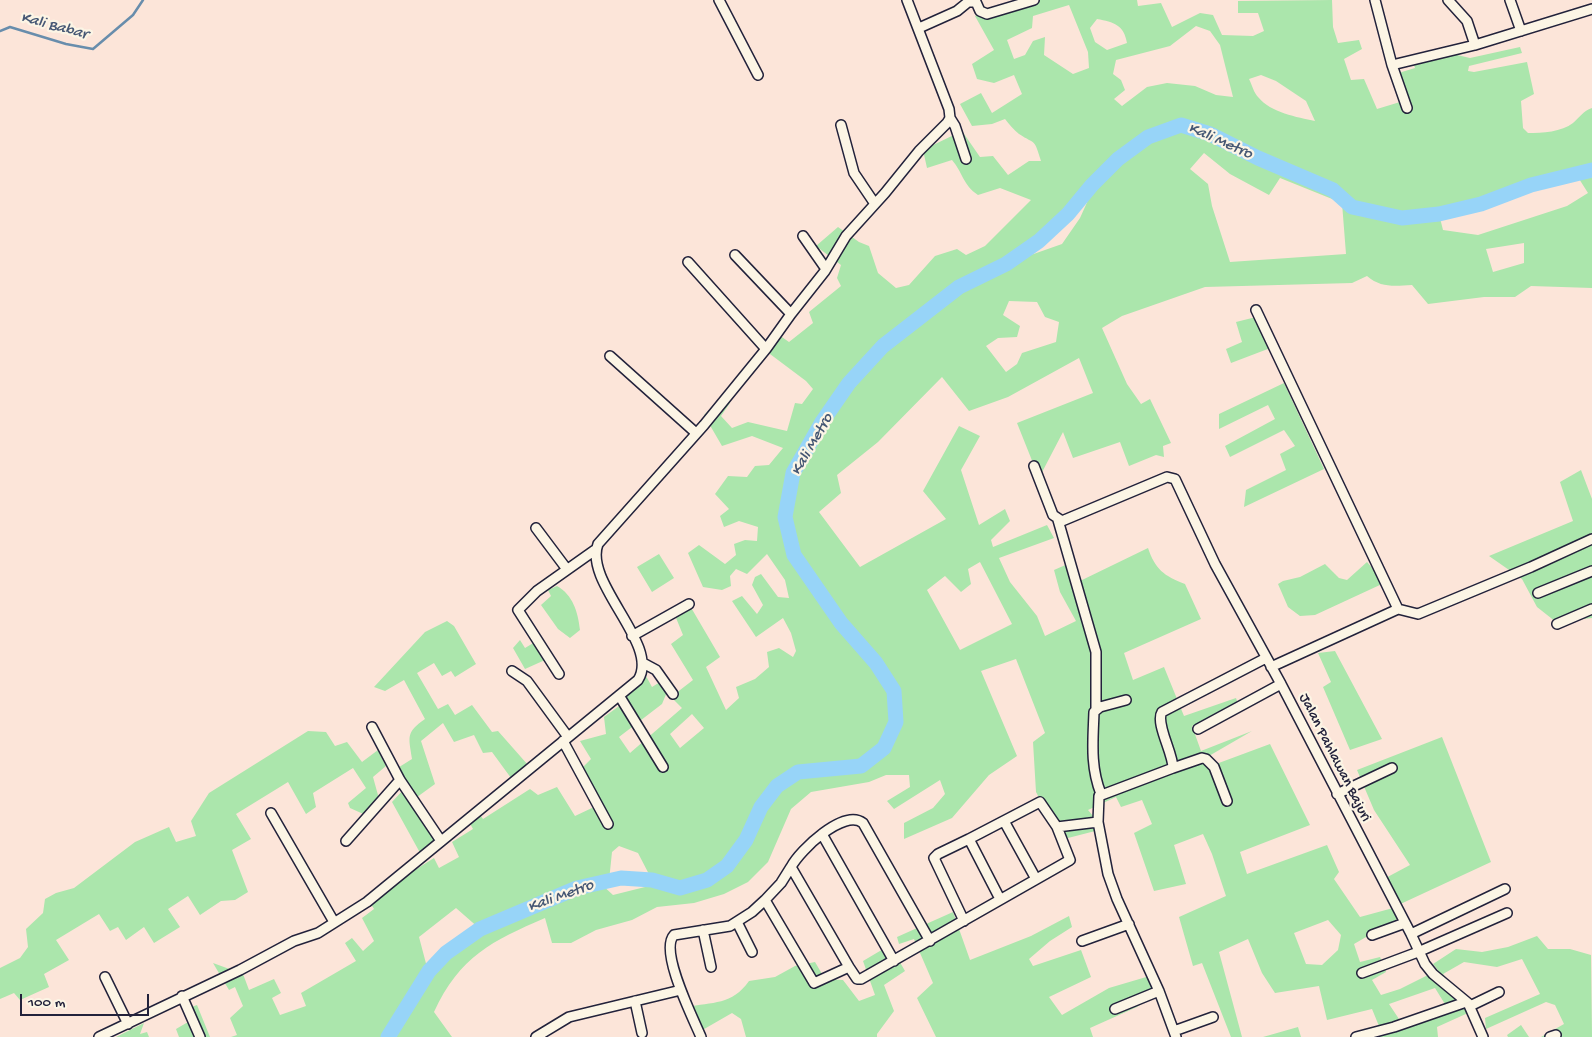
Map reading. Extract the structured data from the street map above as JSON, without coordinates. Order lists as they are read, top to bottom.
{
  "streets": {
    "street": ["Jalan Pahlawan Bajuri"]
  },
  "water": ["Kali Babar", "Kali Metro"],
  "scale_bar": "100 m"
}
